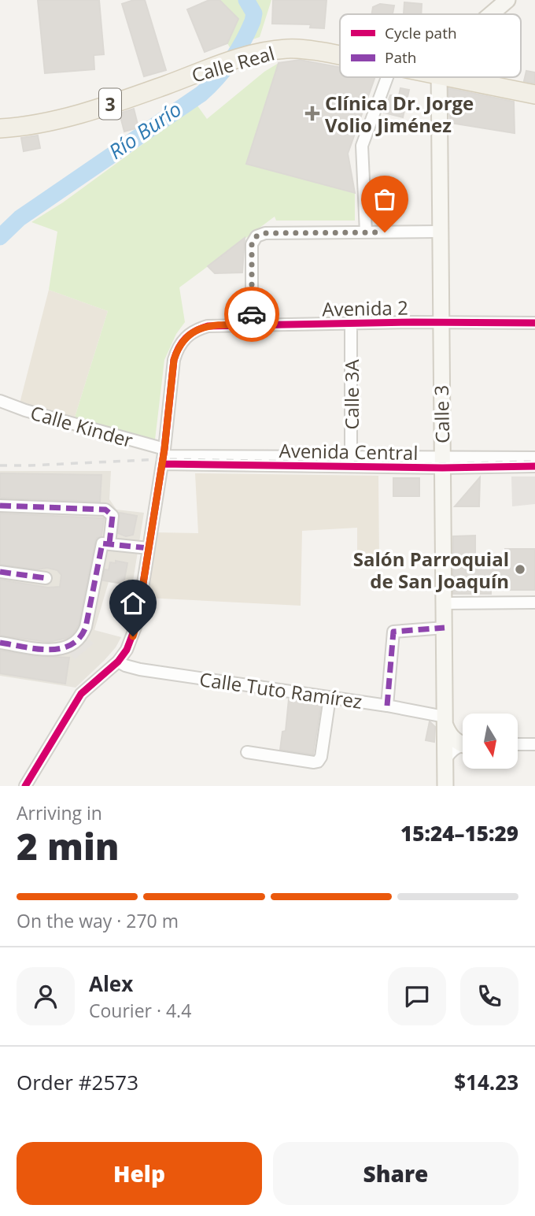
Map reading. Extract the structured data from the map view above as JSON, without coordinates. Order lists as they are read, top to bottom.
{
  "streets": {
    "main road": ["Calle Real", "3", "Calle 3"],
    "street": [
      "Avenida 2",
      "Calle 3A",
      "Calle Kinder",
      "Avenida Central",
      "Calle Tuto Ramírez"
    ]
  },
  "crossings": [
    ["Avenida 2", "Calle 3A"],
    ["Avenida 2", "Calle 3"],
    ["Avenida 2", "Calle Kinder"],
    ["Avenida 2", "Avenida Central"],
    ["Calle 3A", "Avenida Central"],
    ["Calle 3", "Avenida Central"],
    ["Calle 3", "Calle Tuto Ramírez"],
    ["Calle Kinder", "Avenida Central"]
  ],
  "water": ["Río Burío"],
  "places": {
    "health": ["Clínica Dr. Jorge Volio Jiménez"],
    "other": ["Salón Parroquial de San Joaquín"]
  },
  "legend": ["Cycle path", "Path"],
  "north": "bottom",
  "page": {
    "heading": ["2 min", "Arriving in", "15:24–15:29"],
    "panel": [
      "Alex",
      "Courier · 4.4",
      "Order #2573",
      "$14.23"
    ],
    "bar": "On the way · 270 m",
    "buttons": ["Help", "Share"]
  }
}
